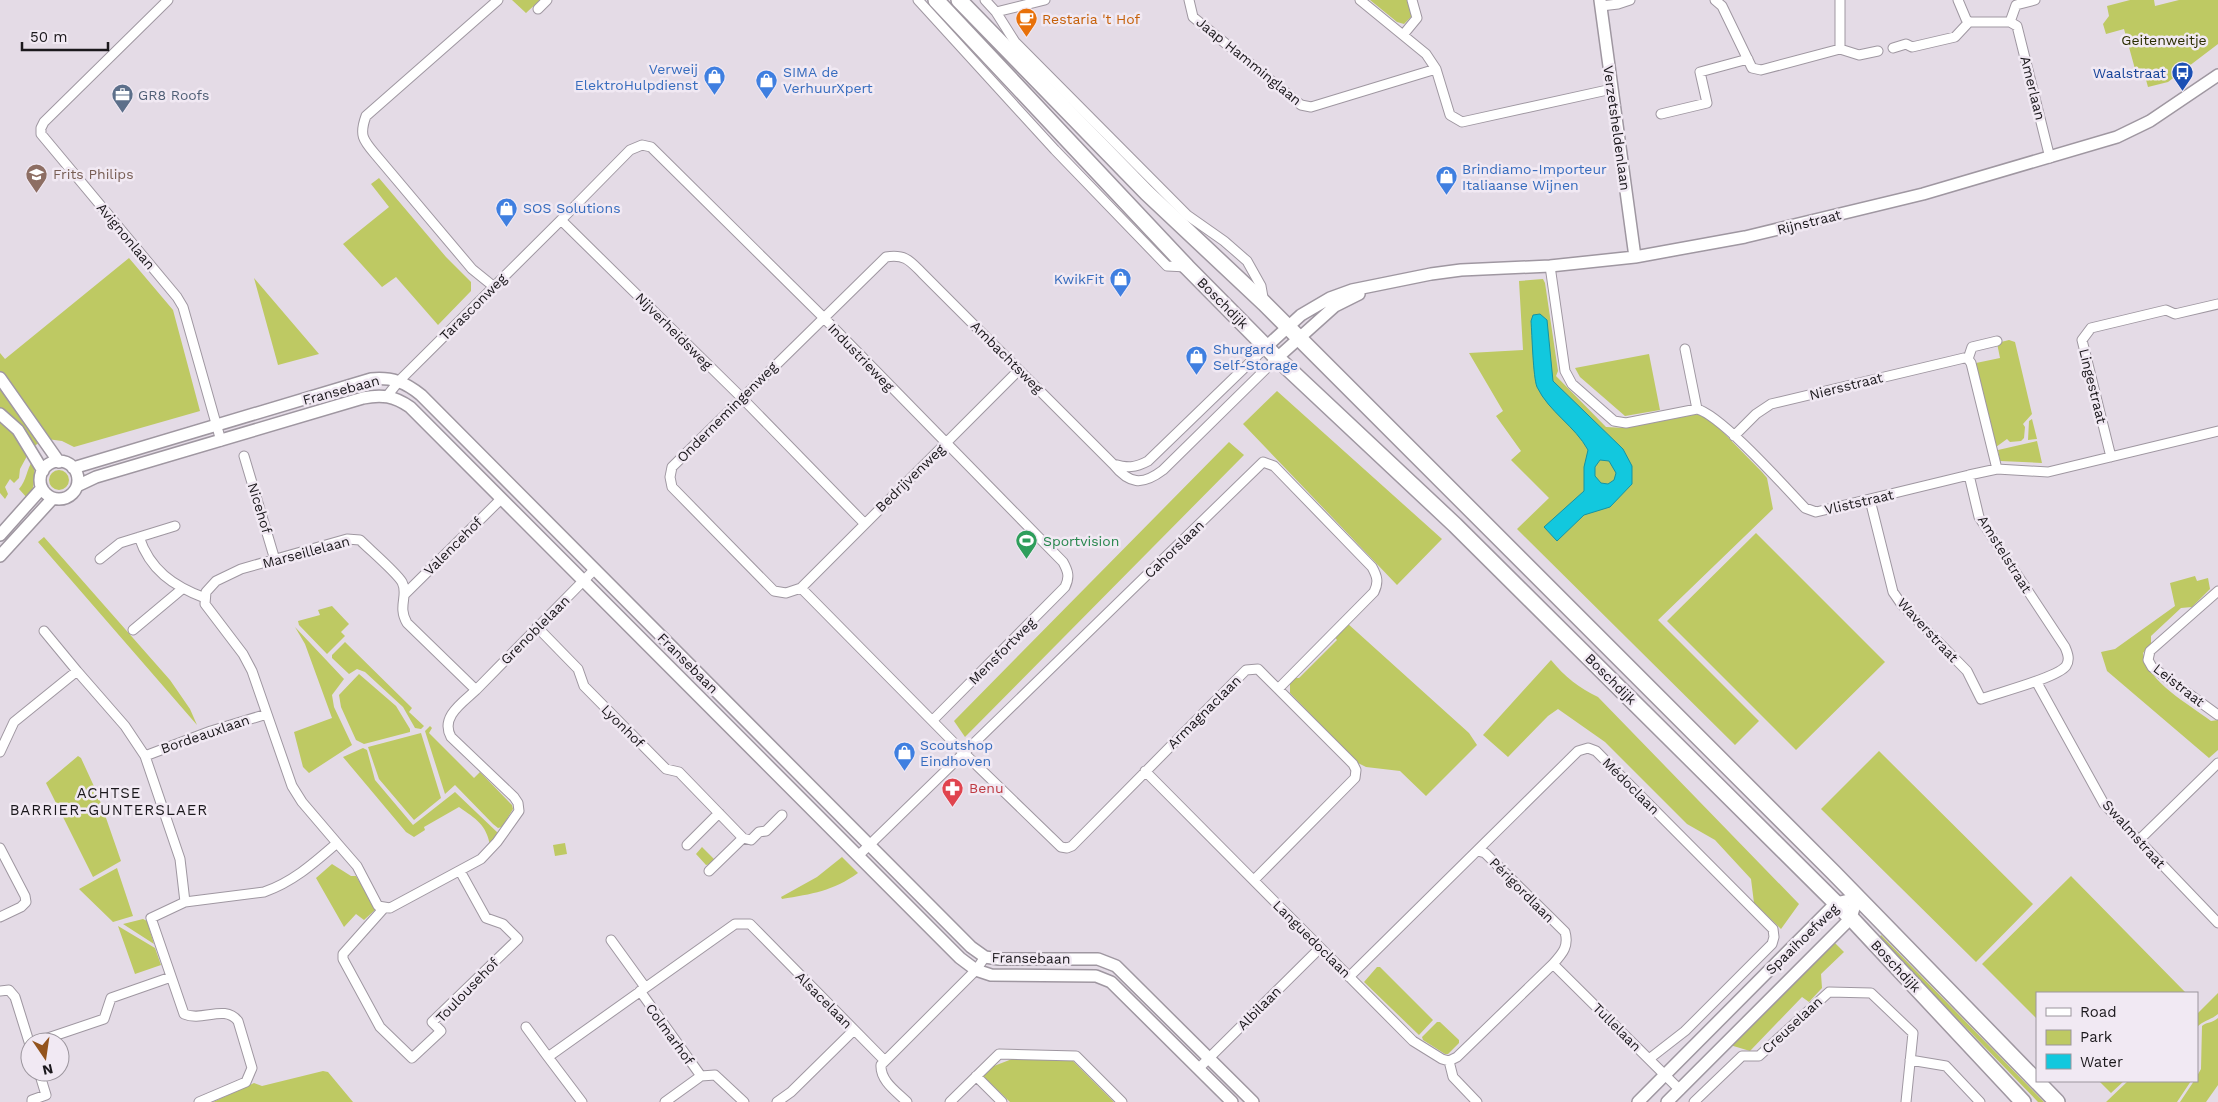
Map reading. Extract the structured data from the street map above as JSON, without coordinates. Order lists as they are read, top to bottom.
{
  "streets": {
    "main road": ["Boschdijk"],
    "street": [
      "Jaap Hamminglaan",
      "Amerlaan",
      "Verzetsheldenlaan",
      "Rijnstraat",
      "Avignonlaan",
      "Tarasconweg",
      "Nijverheidsweg",
      "Industrieweg",
      "Ambachtsweg",
      "Niersstraat",
      "Lingestraat",
      "Fransebaan",
      "Ondernemingenweg",
      "Bedrijvenweg",
      "Vliststraat",
      "Nicehof",
      "Valencehof",
      "Cahorslaan",
      "Marseillelaan",
      "Amstelstraat",
      "Grenoblelaan",
      "Waverstraat",
      "Mensfortweg",
      "Leistraat",
      "Armagnaclaan",
      "Lyonhof",
      "Bordeauxlaan",
      "Médoclaan",
      "Swalmstraat",
      "Périgordlaan",
      "Languedoclaan",
      "Spaaihoefweg",
      "Toulousehof",
      "Alsacelaan",
      "Albilaan",
      "Creuselaan",
      "Tullelaan",
      "Colmarhof"
    ]
  },
  "crossings": [
    ["Amerlaan", "Rijnstraat"],
    ["Verzetsheldenlaan", "Rijnstraat"],
    ["Rijnstraat", "Boschdijk"],
    ["Rijnstraat", "Ambachtsweg"],
    ["Avignonlaan", "Fransebaan"],
    ["Boschdijk", "Ambachtsweg"],
    ["Boschdijk", "Spaaihoefweg"],
    ["Tarasconweg", "Nijverheidsweg"],
    ["Tarasconweg", "Industrieweg"],
    ["Tarasconweg", "Fransebaan"],
    ["Nijverheidsweg", "Industrieweg"],
    ["Nijverheidsweg", "Ondernemingenweg"],
    ["Nijverheidsweg", "Bedrijvenweg"],
    ["Industrieweg", "Ondernemingenweg"],
    ["Industrieweg", "Bedrijvenweg"],
    ["Industrieweg", "Mensfortweg"],
    ["Ambachtsweg", "Ondernemingenweg"],
    ["Ambachtsweg", "Bedrijvenweg"],
    ["Niersstraat", "Vliststraat"],
    ["Fransebaan", "Valencehof"],
    ["Fransebaan", "Cahorslaan"],
    ["Fransebaan", "Grenoblelaan"],
    ["Fransebaan", "Albilaan"],
    ["Ondernemingenweg", "Bedrijvenweg"],
    ["Vliststraat", "Amstelstraat"],
    ["Vliststraat", "Waverstraat"],
    ["Nicehof", "Marseillelaan"],
    ["Valencehof", "Marseillelaan"],
    ["Cahorslaan", "Armagnaclaan"],
    ["Marseillelaan", "Grenoblelaan"],
    ["Amstelstraat", "Waverstraat"],
    ["Amstelstraat", "Swalmstraat"],
    ["Grenoblelaan", "Lyonhof"],
    ["Armagnaclaan", "Languedoclaan"],
    ["Médoclaan", "Périgordlaan"],
    ["Médoclaan", "Spaaihoefweg"],
    ["Périgordlaan", "Languedoclaan"],
    ["Périgordlaan", "Tullelaan"],
    ["Languedoclaan", "Albilaan"],
    ["Spaaihoefweg", "Tullelaan"],
    ["Alsacelaan", "Colmarhof"]
  ],
  "districts": ["ACHTSE BARRIER-GUNTERSLAER"],
  "parks": ["Geitenweitje"],
  "places": {
    "cafe": ["Restaria 't Hof"],
    "bus stop": ["Waalstraat"],
    "shop": [
      "Verweij ElektroHulpdienst",
      "SIMA de VerhuurXpert",
      "Brindiamo-Importeur Italiaanse Wijnen",
      "SOS Solutions",
      "KwikFit",
      "Shurgard Self-Storage",
      "Scoutshop Eindhoven"
    ],
    "office": ["GR8 Roofs"],
    "school or university": ["Frits Philips"],
    "sports": ["Sportvision"],
    "pharmacy": ["Benu"]
  },
  "legend": ["Road", "Park", "Water"],
  "scale_bar": "50 m",
  "north": "bottom"
}
